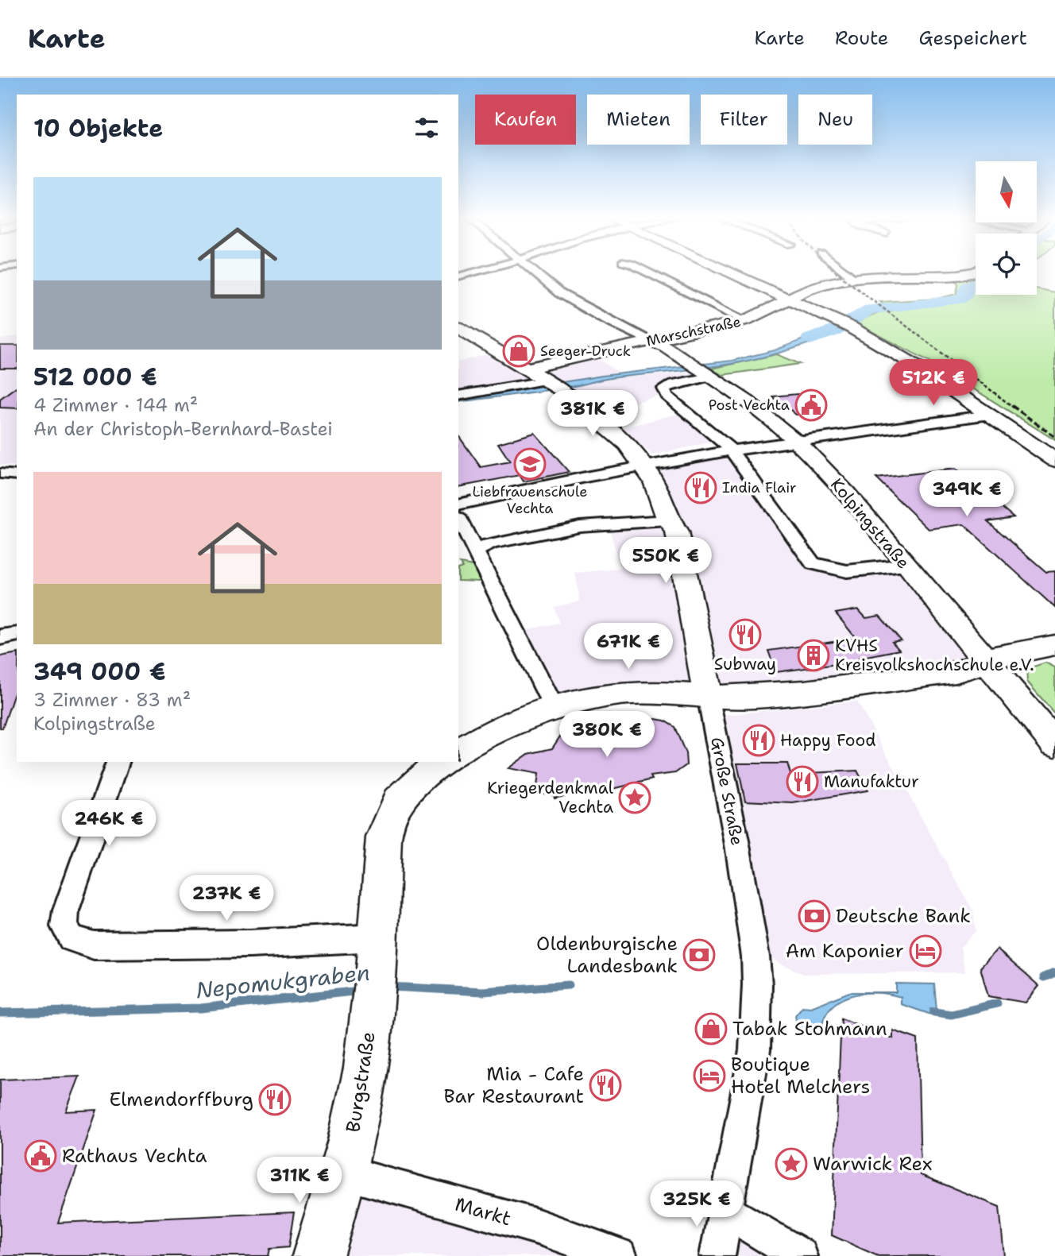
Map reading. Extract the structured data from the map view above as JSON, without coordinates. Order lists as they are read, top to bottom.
{
  "streets": {
    "street": [
      "Marschstraße",
      "Kolpingstraße",
      "Große Straße",
      "Burgstraße",
      "Markt"
    ]
  },
  "crossings": [
    ["Marschstraße", "Kolpingstraße"],
    ["Marschstraße", "Große Straße"],
    ["Burgstraße", "Markt"]
  ],
  "water": ["Nepomukgraben"],
  "places": {
    "shop": ["Seeger-Druck", "Tabak Stohmann"],
    "public building": ["Post Vechta", "Rathaus Vechta"],
    "school or university": ["Liebfrauenschule Vechta"],
    "restaurant": [
      "India Flair",
      "Subway",
      "Happy Food",
      "Manufaktur",
      "Mia - Cafe Bar Restaurant",
      "Elmendorffburg"
    ],
    "building": ["KVHS Kreisvolkshochschule e.V."],
    "place": ["Kriegerdenkmal Vechta", "Warwick Rex"],
    "bank": ["Deutsche Bank", "Oldenburgische Landesbank"],
    "hotel": ["Am Kaponier", "Boutique Hotel Melchers"]
  },
  "north": "bottom",
  "page": {
    "header": "Karte",
    "nav": ["Karte", "Route", "Gespeichert"],
    "chip": [
      "Kaufen",
      "Mieten",
      "Filter",
      "Neu"
    ],
    "heading": "10 Objekte",
    "list": [
      {
        "name": "512 000 €",
        "note": "4 Zimmer · 144 m² · An der Christoph-Bernhard-Bastei"
      },
      {
        "name": "349 000 €",
        "note": "3 Zimmer · 83 m² · Kolpingstraße"
      }
    ],
    "price": [
      "512K €",
      "381K €",
      "349K €",
      "550K €",
      "671K €",
      "380K €",
      "246K €",
      "237K €",
      "311K €",
      "325K €"
    ]
  }
}
